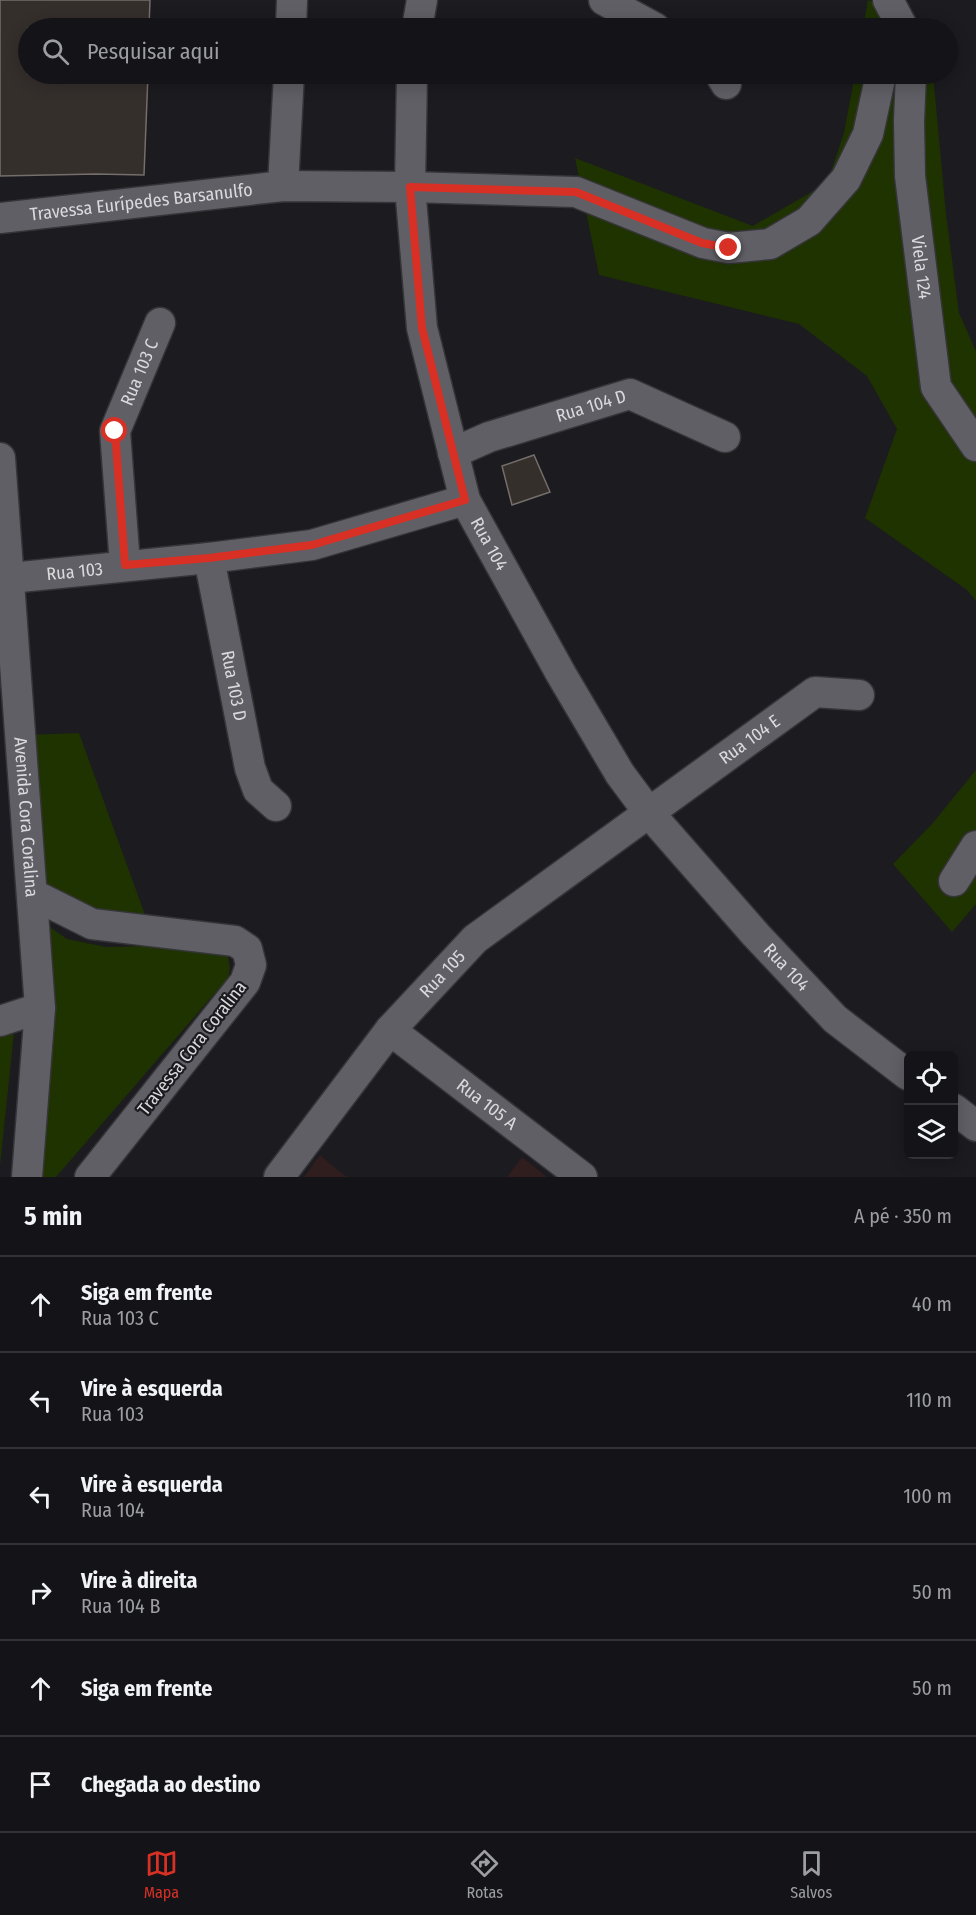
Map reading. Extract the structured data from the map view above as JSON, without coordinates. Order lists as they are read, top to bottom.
{
  "streets": {
    "street": [
      "Travessa Eurípedes Barsanulfo",
      "Viela 124",
      "Rua 103 C",
      "Rua 104 D",
      "Rua 104",
      "Rua 103",
      "Rua 103 D",
      "Rua 104 E",
      "Avenida Cora Coralina",
      "Rua 105",
      "Travessa Cora Coralina",
      "Rua 105 A"
    ]
  },
  "crossings": [
    ["Travessa Eurípedes Barsanulfo", "Rua 104"],
    ["Rua 103 C", "Rua 103"],
    ["Rua 104 D", "Rua 104"],
    ["Rua 104", "Rua 103"],
    ["Rua 104", "Rua 104 E"],
    ["Rua 104", "Rua 105"],
    ["Rua 103", "Rua 103 D"],
    ["Rua 103", "Avenida Cora Coralina"],
    ["Rua 104 E", "Rua 105"],
    ["Avenida Cora Coralina", "Travessa Cora Coralina"],
    ["Rua 105", "Rua 105 A"]
  ],
  "page": {
    "search": "Pesquisar aqui",
    "heading": ["5 min", "A pé · 350 m"],
    "list": [
      ["Siga em frente", "Rua 103 C", "40 m"],
      ["Vire à esquerda", "Rua 103", "110 m"],
      ["Vire à esquerda", "Rua 104", "100 m"],
      ["Vire à direita", "Rua 104 B", "50 m"],
      ["Siga em frente", "50 m"],
      "Chegada ao destino"
    ],
    "nav": ["Mapa", "Rotas", "Salvos"]
  }
}
